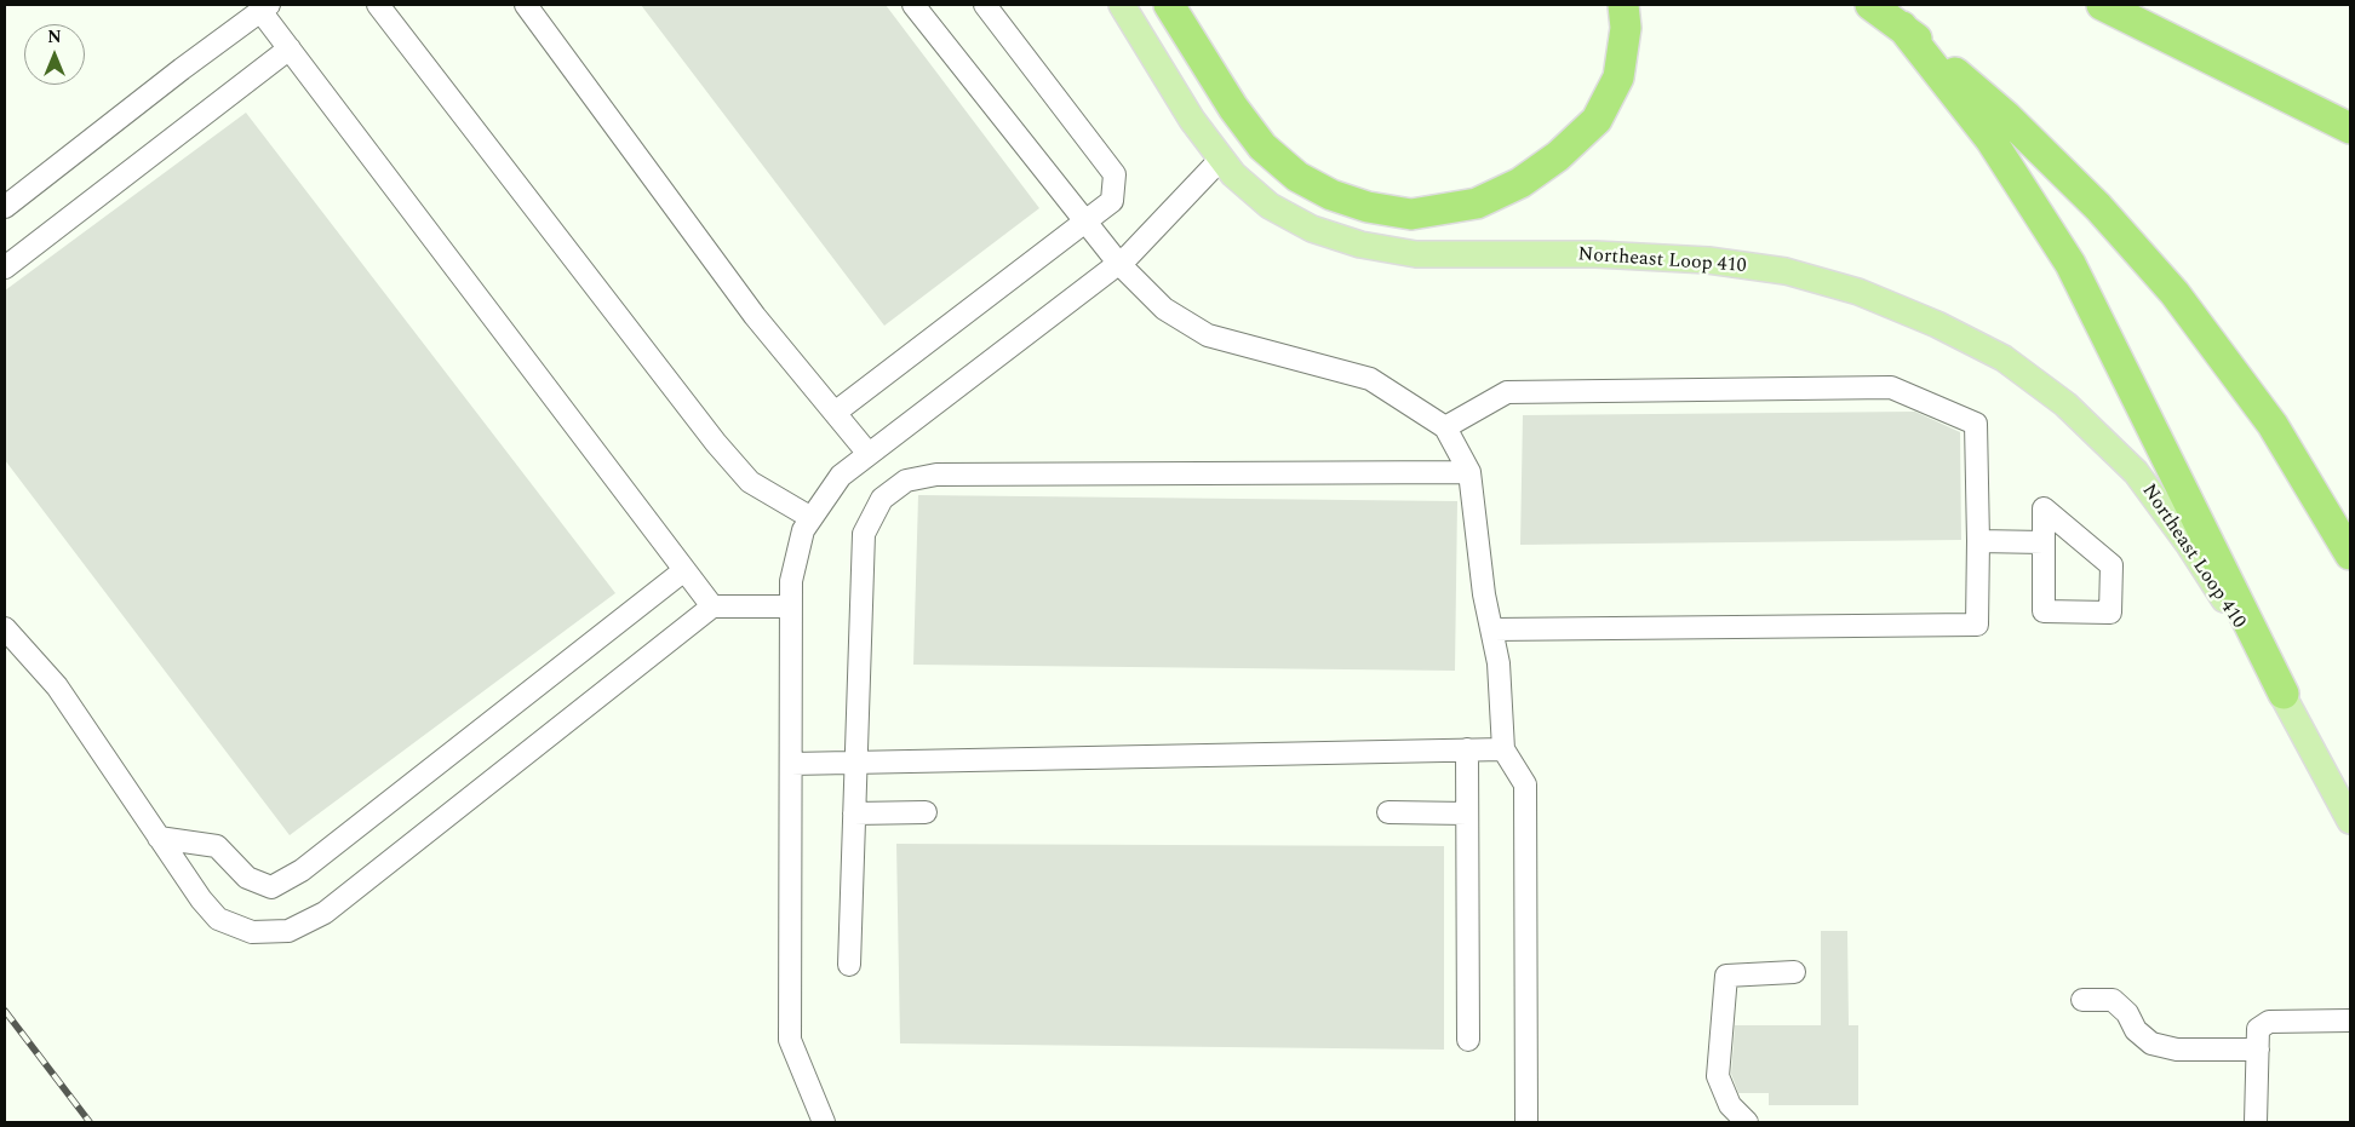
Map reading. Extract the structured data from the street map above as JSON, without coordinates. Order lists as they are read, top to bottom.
{
  "streets": {
    "main road": ["Northeast Loop 410"]
  },
  "north": "top"
}
